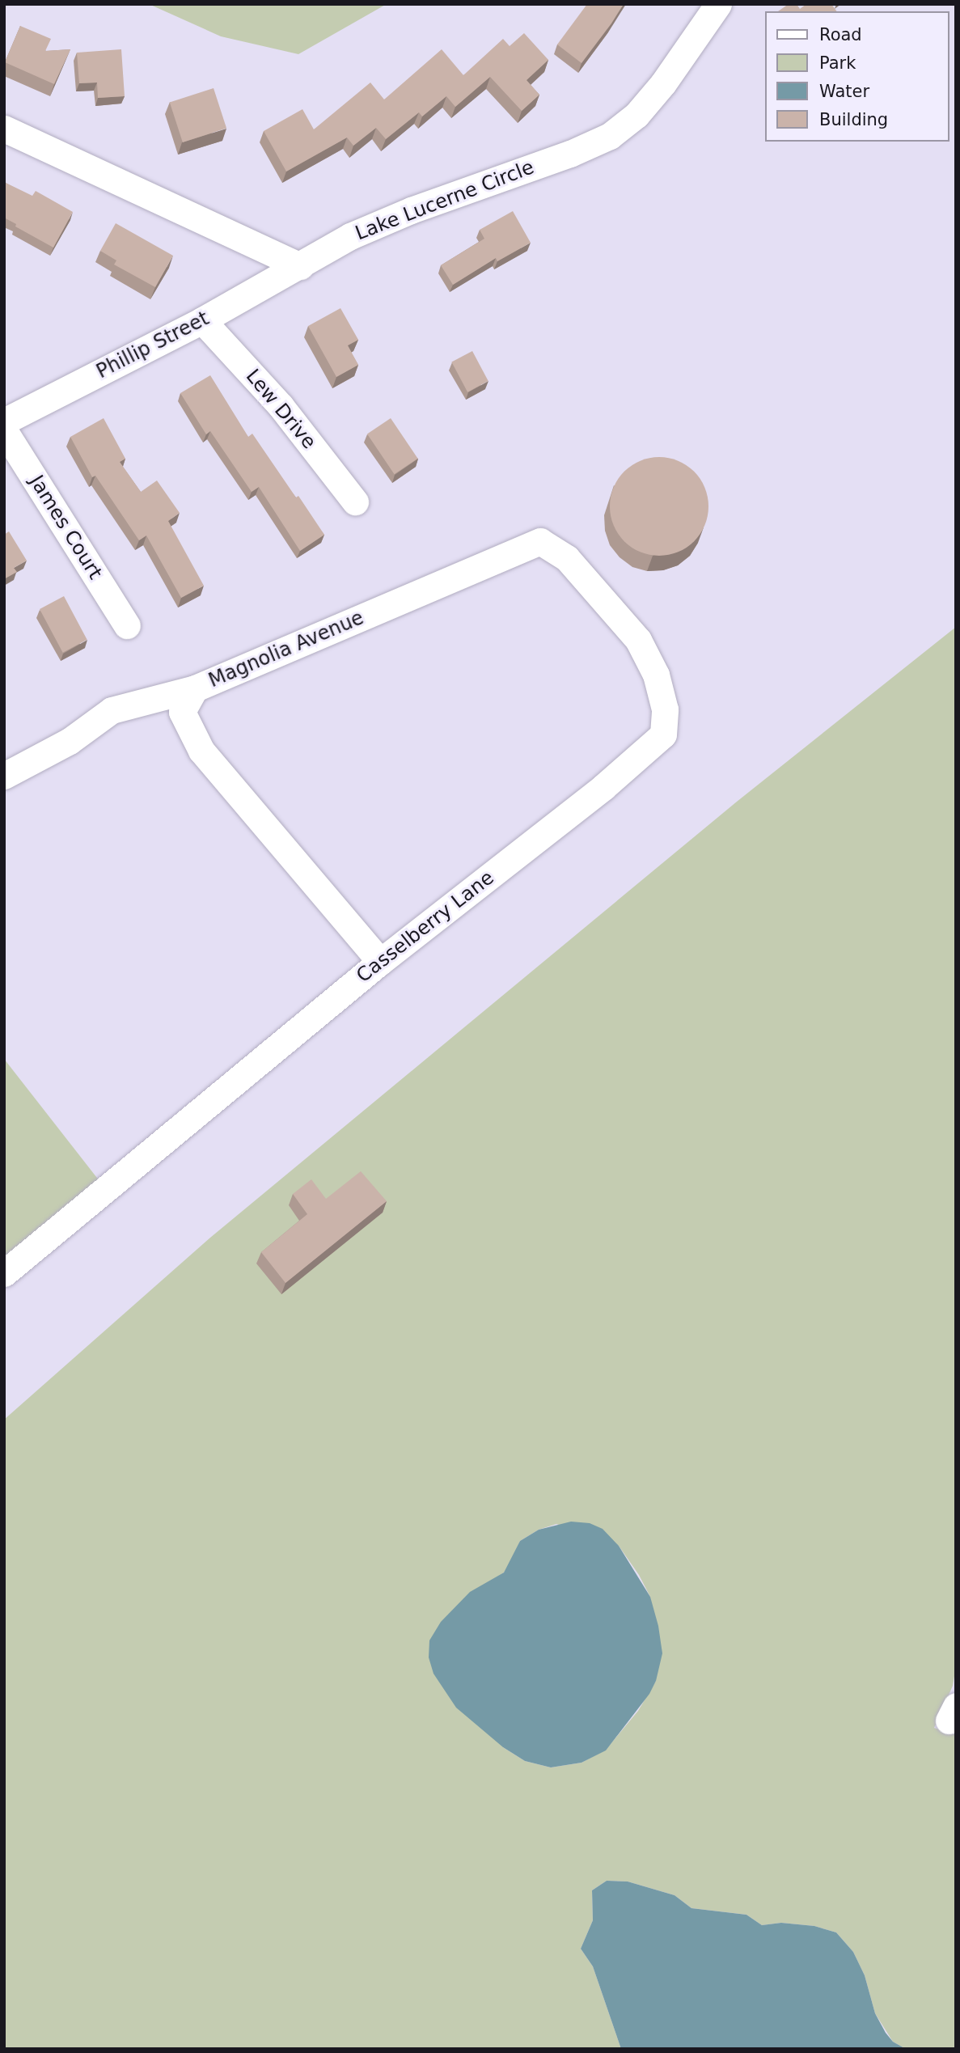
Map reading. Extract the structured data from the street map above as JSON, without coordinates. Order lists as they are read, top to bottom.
{
  "streets": {
    "street": [
      "Lake Lucerne Circle",
      "Phillip Street",
      "Lew Drive",
      "James Court",
      "Magnolia Avenue",
      "Casselberry Lane"
    ]
  },
  "crossings": [
    ["Lake Lucerne Circle", "Phillip Street"],
    ["Phillip Street", "Lew Drive"],
    ["Magnolia Avenue", "Casselberry Lane"]
  ],
  "legend": [
    "Road",
    "Park",
    "Water",
    "Building"
  ]
}
